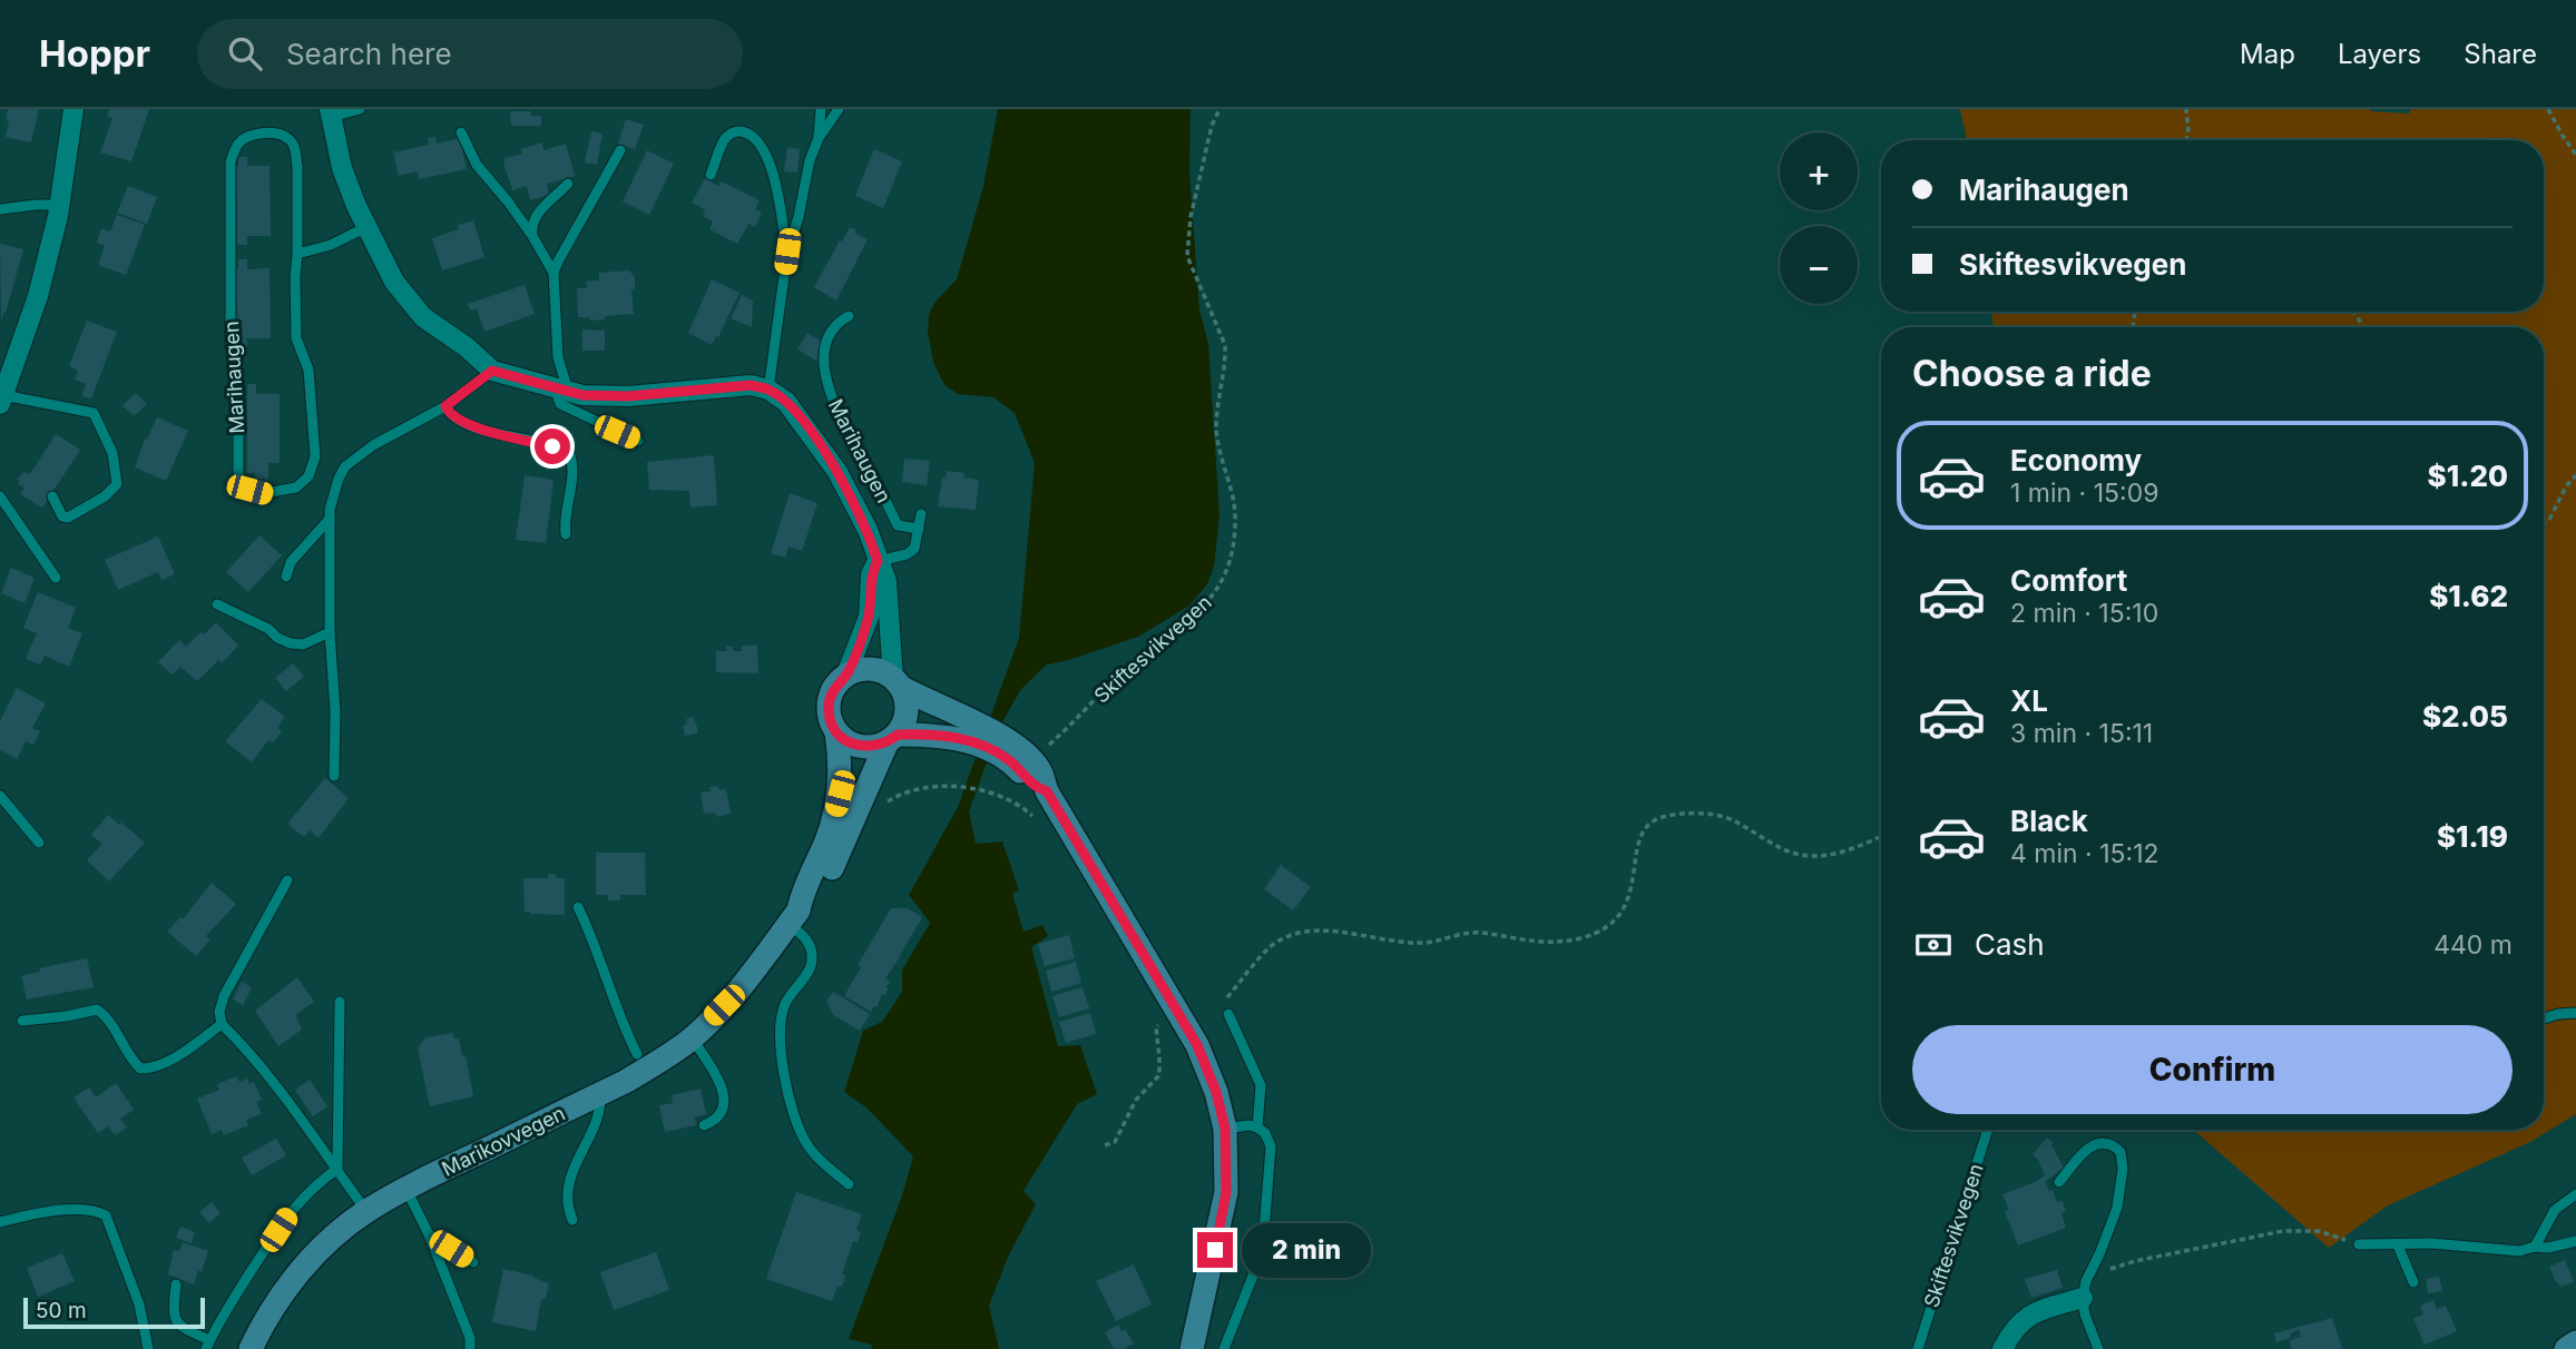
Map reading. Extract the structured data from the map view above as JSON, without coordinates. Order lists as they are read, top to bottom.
{
  "streets": {
    "main road": ["Marikovvegen"],
    "street": ["Marihaugen"],
    "lane": ["Skiftesvikvegen"]
  },
  "crossings": [
    ["Marihaugen", "Marikovvegen"]
  ],
  "scale_bar": "50 m",
  "page": {
    "header": "Hoppr",
    "search": "Search here",
    "nav": ["Map", "Layers", "Share"],
    "map_buttons": ["+", "−"],
    "banner": ["Marihaugen", "Skiftesvikvegen"],
    "heading": "Choose a ride",
    "list": [
      {
        "name": "Economy",
        "note": "1 min · 15:09",
        "value": "$1.20"
      },
      {
        "name": "Comfort",
        "note": "2 min · 15:10",
        "value": "$1.62"
      },
      {
        "name": "XL",
        "note": "3 min · 15:11",
        "value": "$2.05"
      },
      {
        "name": "Black",
        "note": "4 min · 15:12",
        "value": "$1.19"
      }
    ],
    "pay": ["Cash", "440 m"],
    "buttons": "Confirm",
    "bubble": "2 min",
    "scale": "50 m"
  }
}
